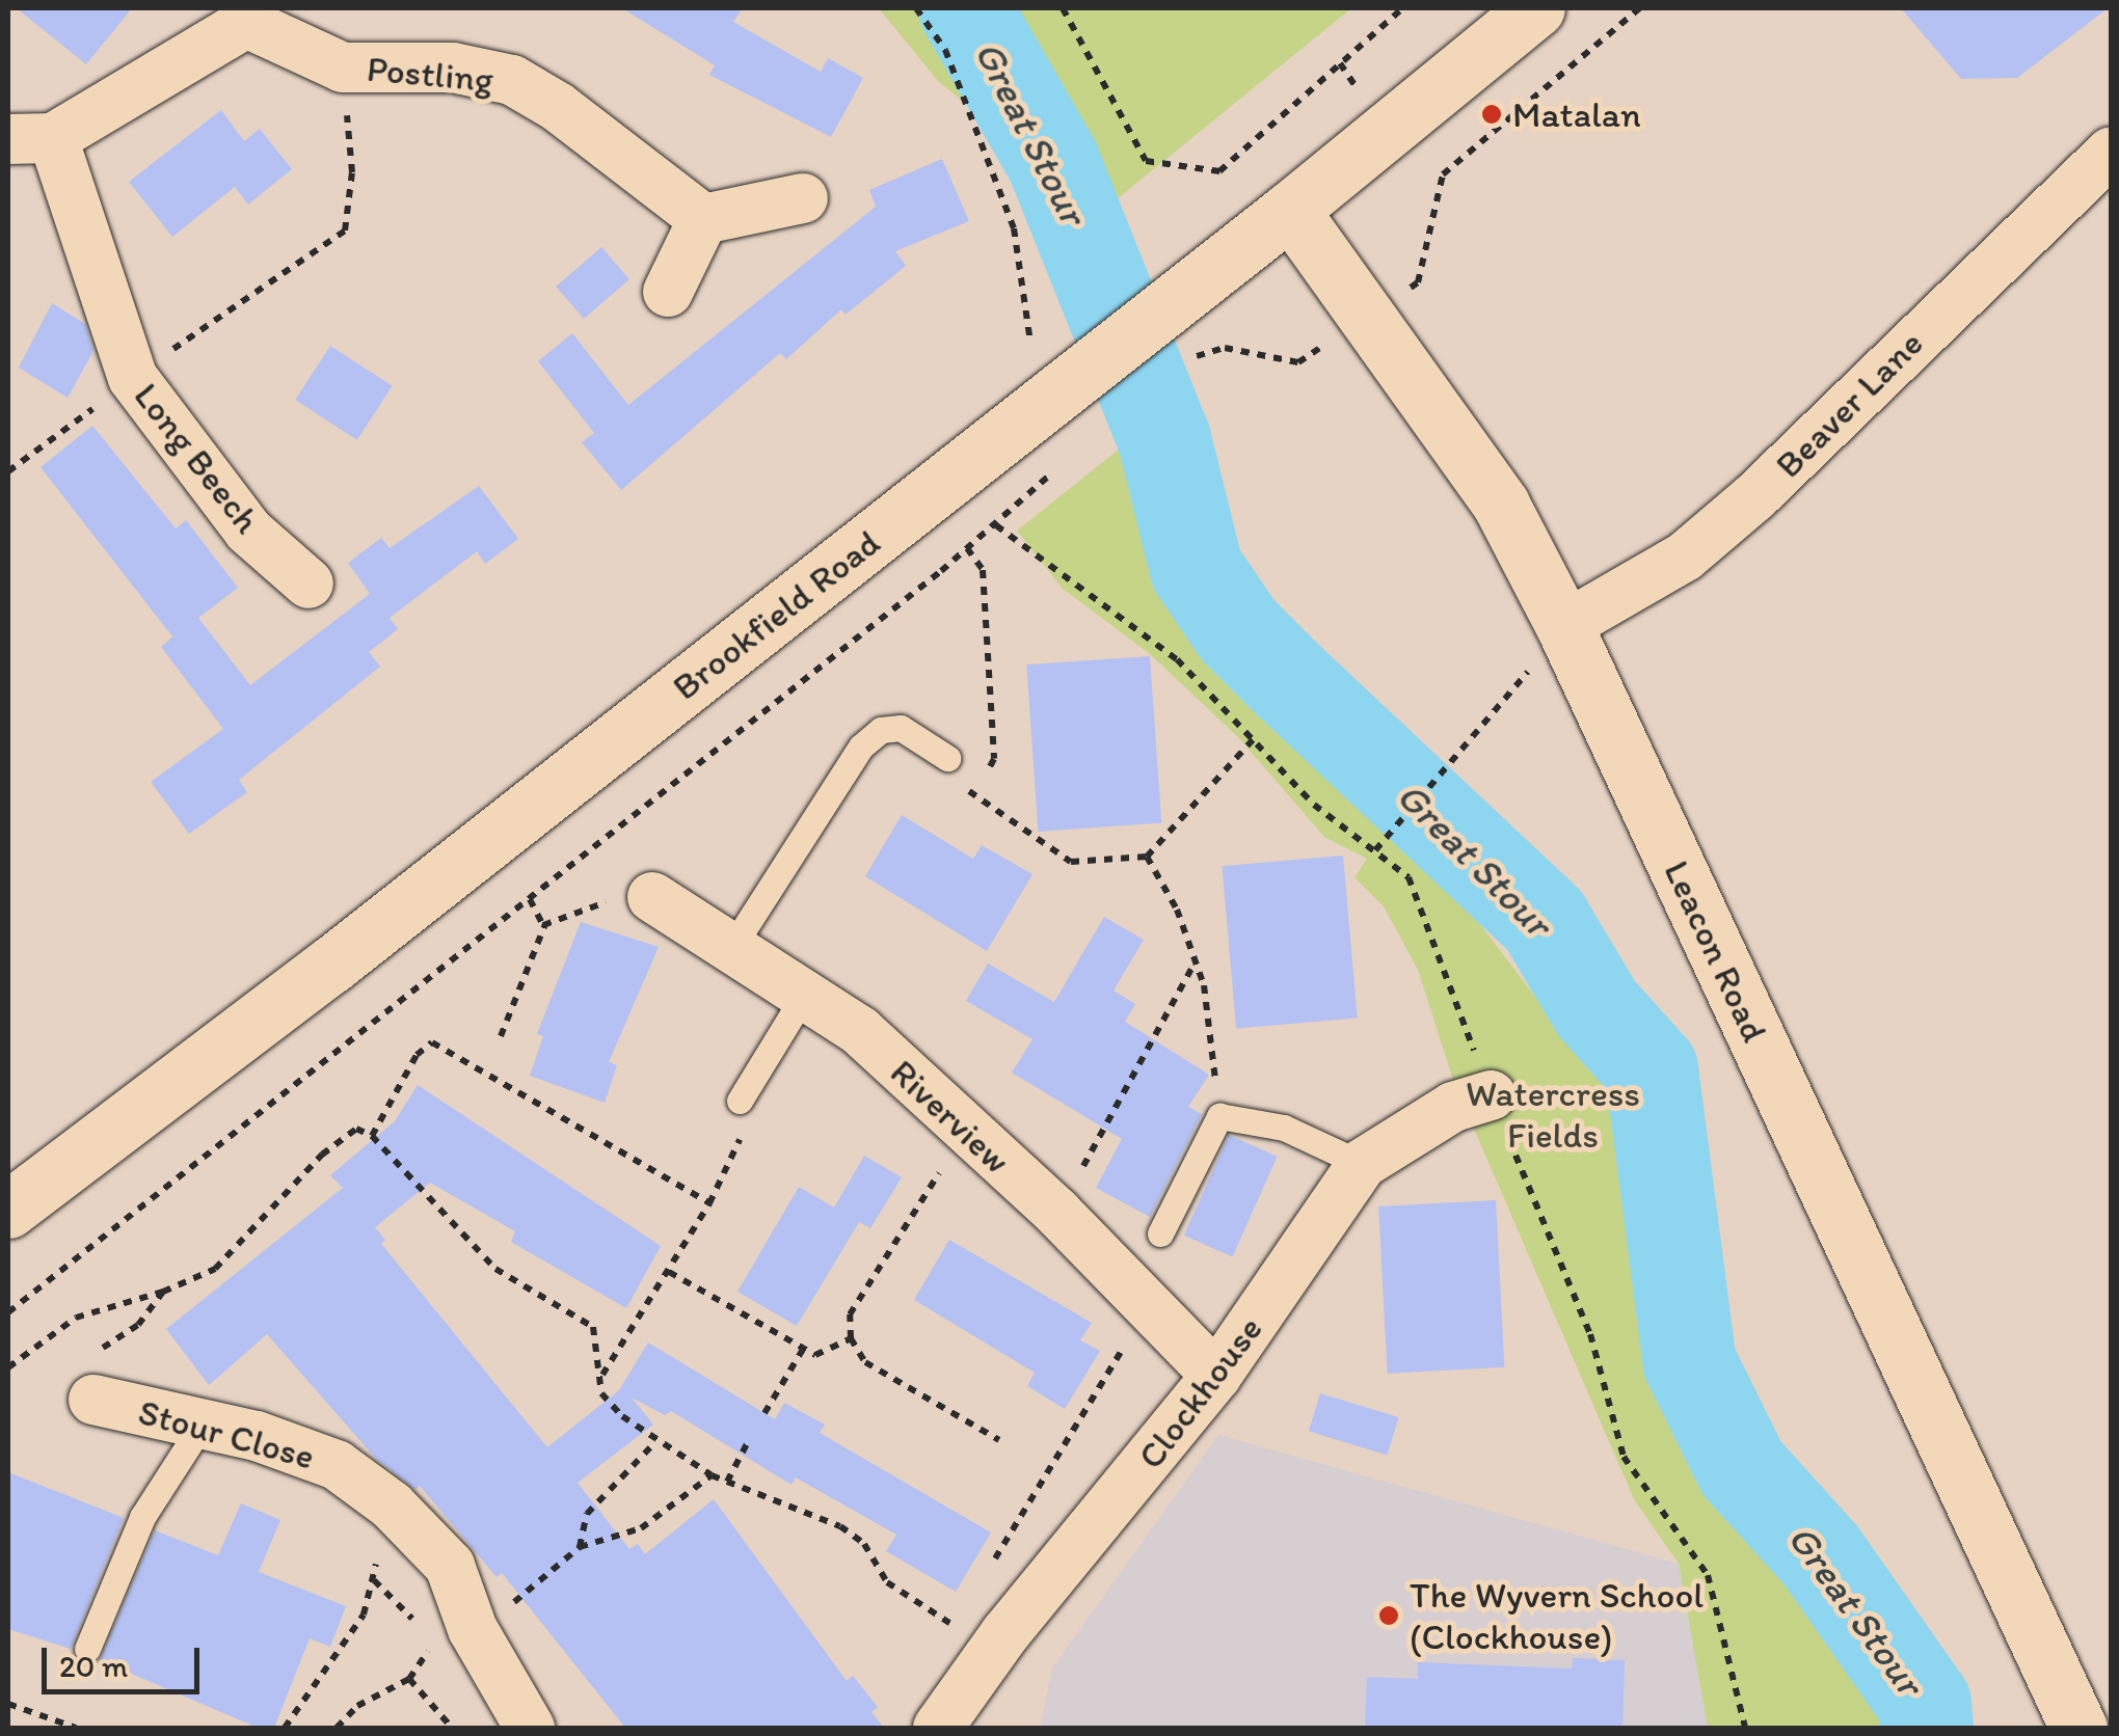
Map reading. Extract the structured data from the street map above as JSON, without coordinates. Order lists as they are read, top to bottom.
{
  "streets": {
    "main road": ["Brookfield Road", "Leacon Road"],
    "street": [
      "Postling",
      "Beaver Lane",
      "Long Beech",
      "Riverview",
      "Clockhouse",
      "Stour Close"
    ]
  },
  "crossings": [
    ["Beaver Lane", "Leacon Road"],
    ["Brookfield Road", "Leacon Road"],
    ["Riverview", "Clockhouse"]
  ],
  "water": ["Great Stour"],
  "parks": ["Watercress Fields"],
  "places": ["Matalan", "The Wyvern School (Clockhouse)"],
  "scale_bar": "20 m"
}
